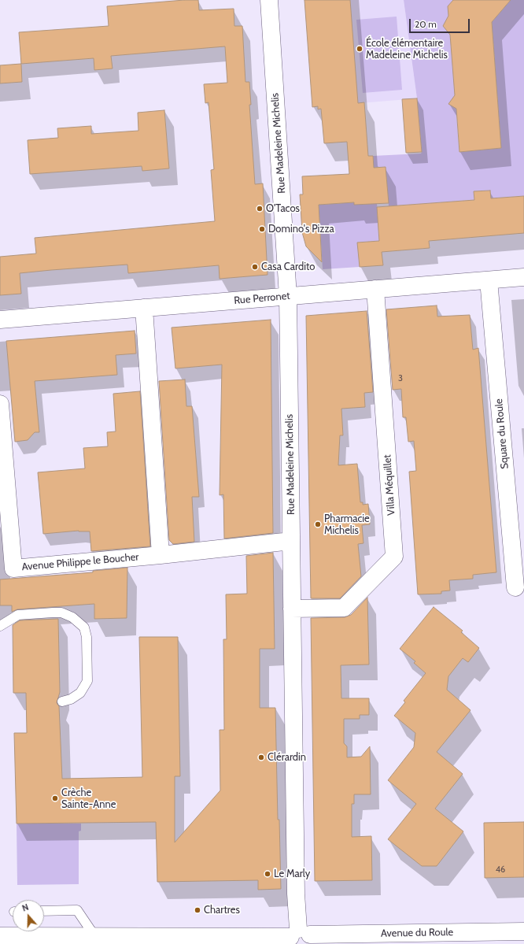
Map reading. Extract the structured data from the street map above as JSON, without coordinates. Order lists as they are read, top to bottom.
{
  "streets": {
    "street": [
      "Rue Madeleine Michelis",
      "Rue Perronet",
      "Square du Roule",
      "Villa Méquillet",
      "Avenue Philippe le Boucher",
      "Avenue du Roule"
    ]
  },
  "crossings": [
    ["Rue Madeleine Michelis", "Rue Perronet"],
    ["Rue Madeleine Michelis", "Villa Méquillet"],
    ["Rue Madeleine Michelis", "Avenue Philippe le Boucher"],
    ["Rue Madeleine Michelis", "Avenue du Roule"],
    ["Rue Perronet", "Square du Roule"],
    ["Rue Perronet", "Villa Méquillet"]
  ],
  "places": [
    "École élémentaire Madeleine Michelis",
    "O'Tacos",
    "Domino's Pizza",
    "Casa Cardito",
    "Pharmacie Michelis",
    "Clérardin",
    "Crèche Sainte-Anne",
    "Le Marly",
    "Chartres"
  ],
  "house_numbers": ["3", "46"],
  "scale_bar": "20 m",
  "north": "top"
}
